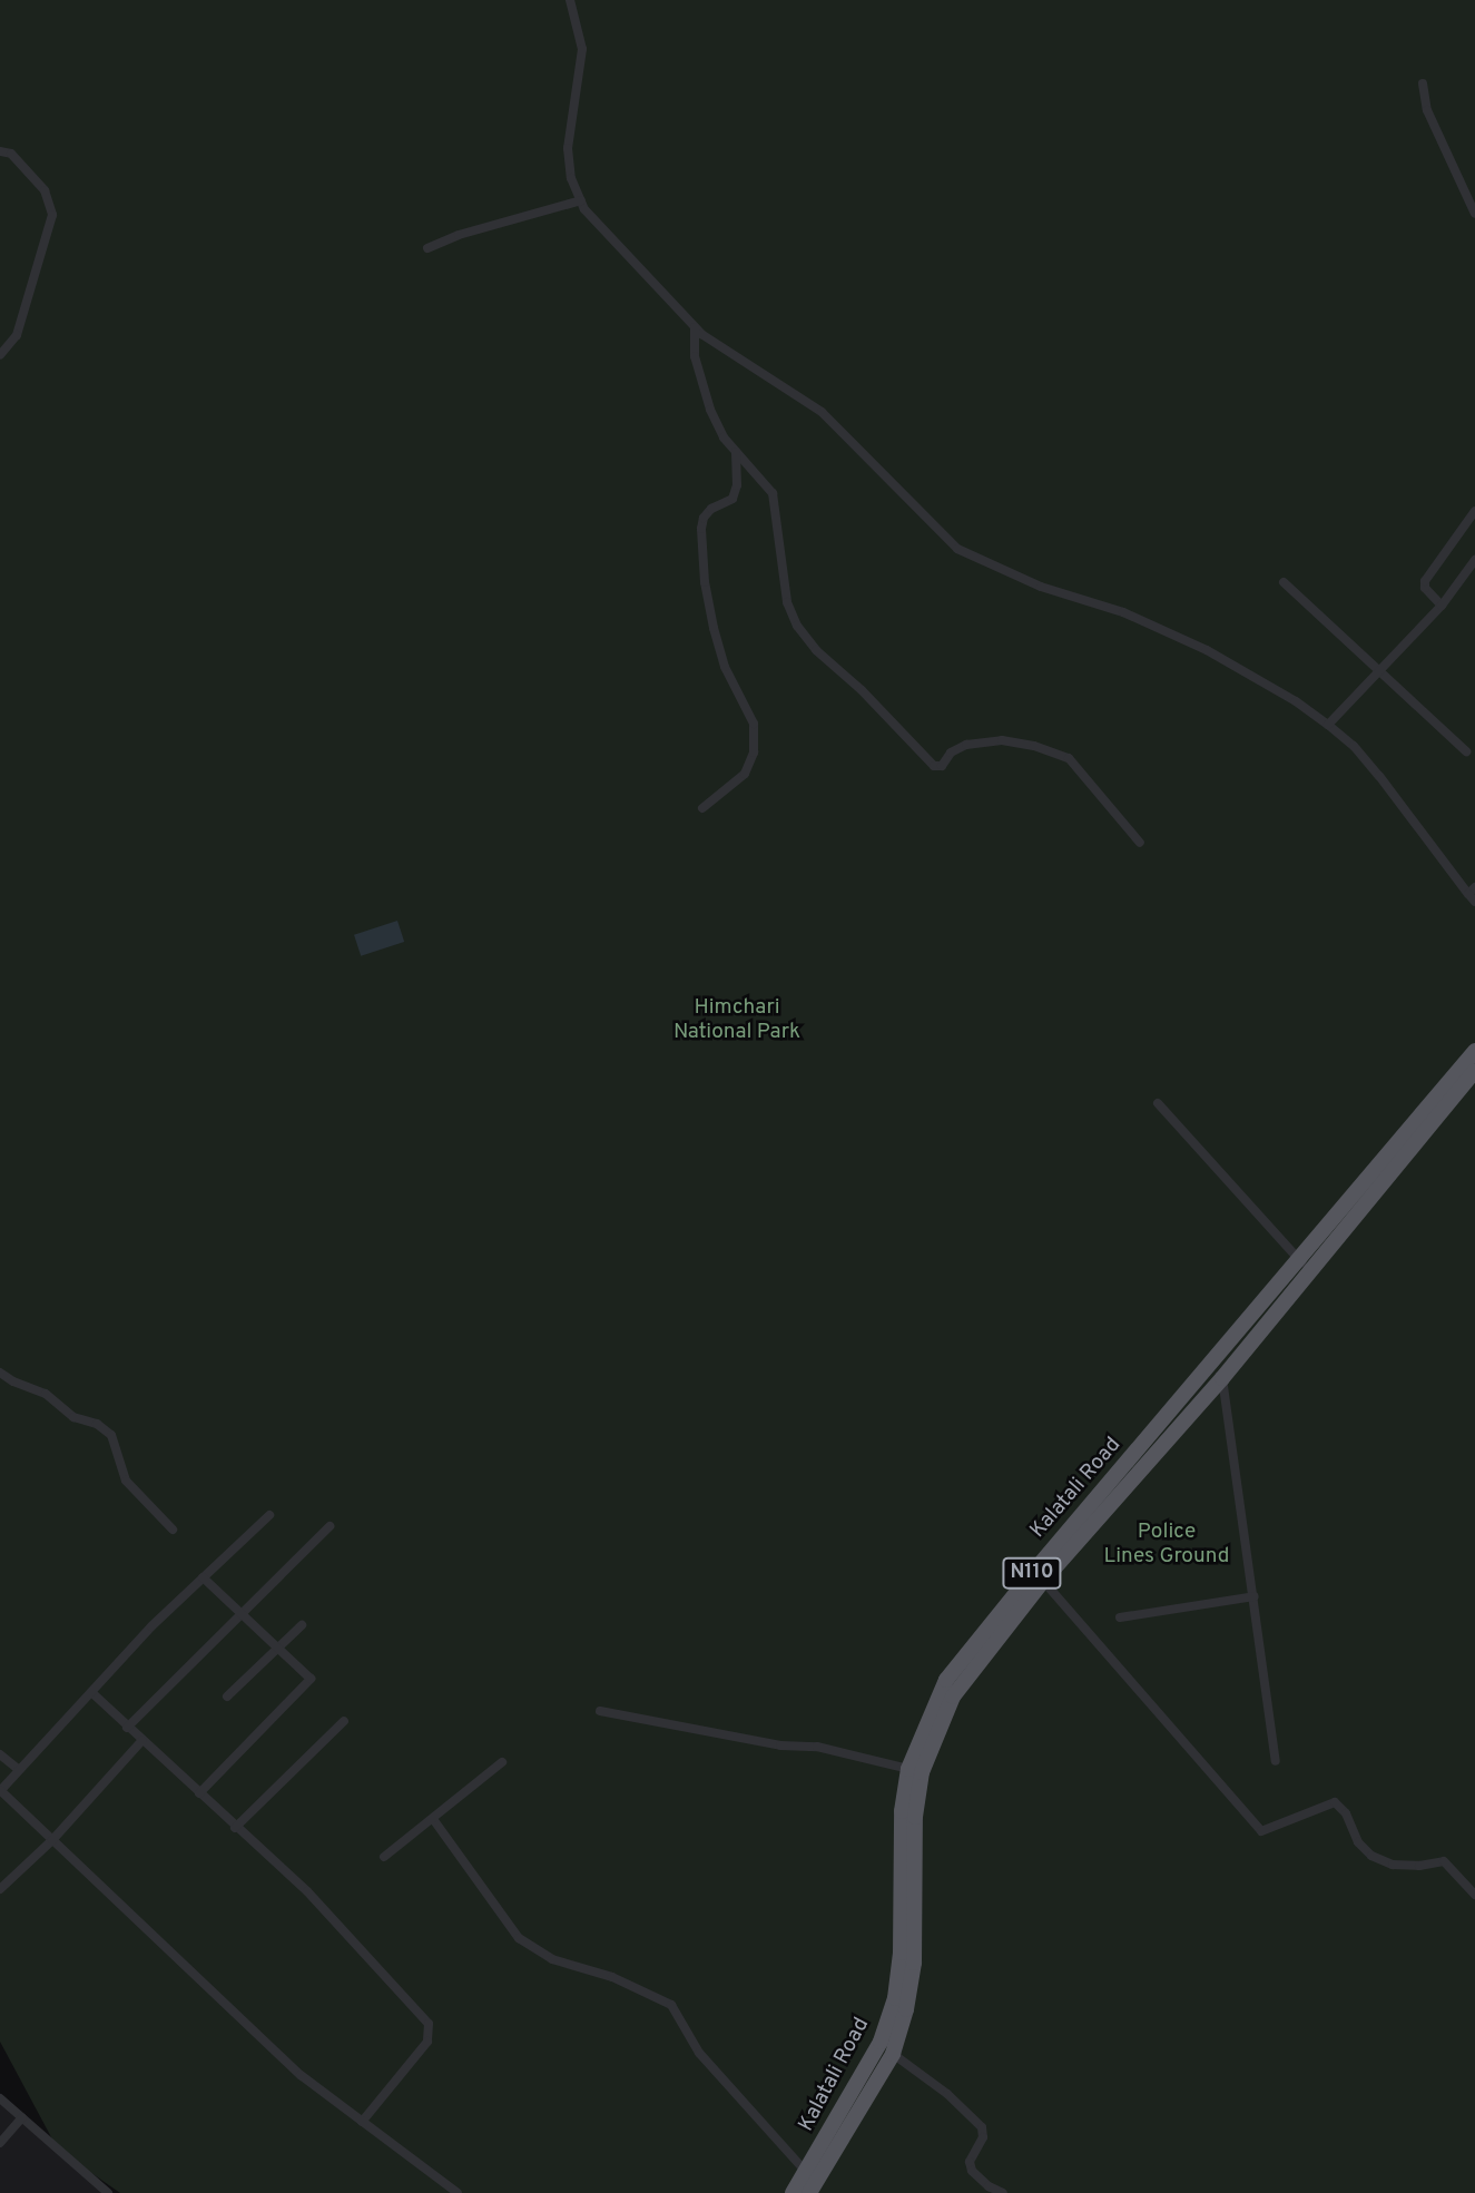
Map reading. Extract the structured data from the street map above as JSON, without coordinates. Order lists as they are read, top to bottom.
{
  "streets": {
    "highway": ["Kalatali Road", "N110"]
  },
  "parks": ["Himchari National Park", "Police Lines Ground"]
}
